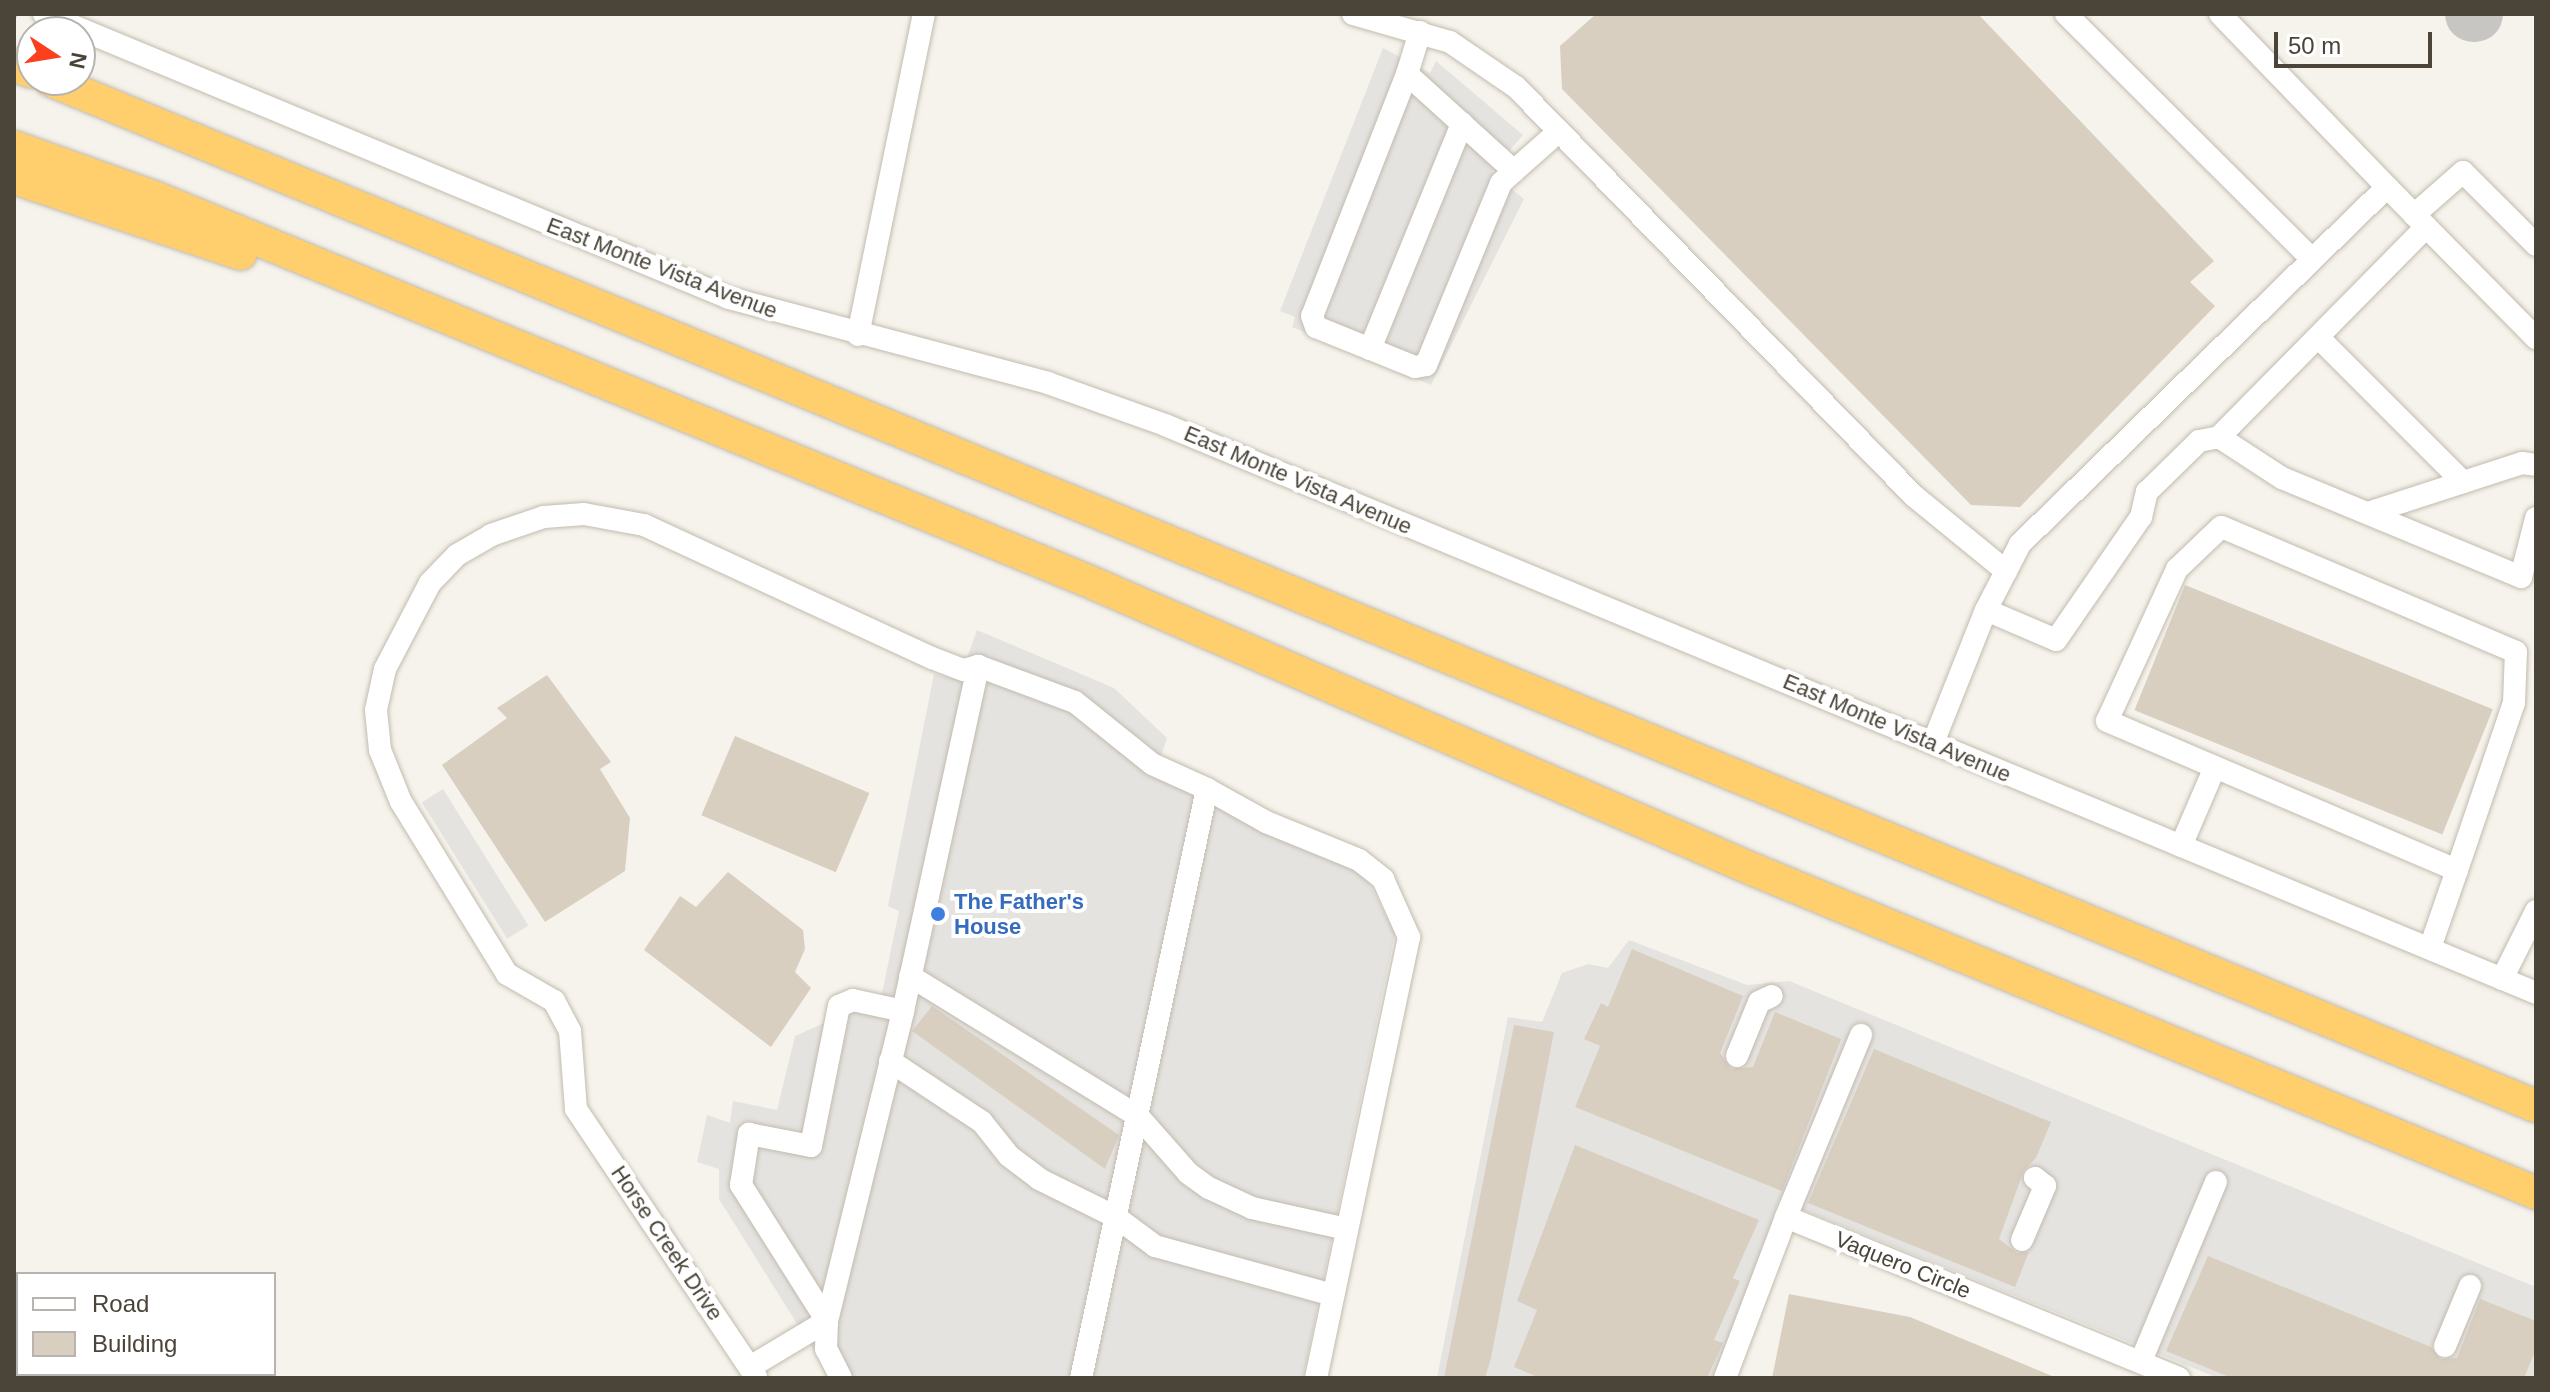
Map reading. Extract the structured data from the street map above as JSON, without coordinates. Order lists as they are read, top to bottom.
{
  "streets": {
    "street": ["East Monte Vista Avenue", "Horse Creek Drive", "Vaquero Circle"]
  },
  "places": ["The Father's House"],
  "legend": ["Road", "Building"],
  "scale_bar": "50 m",
  "north": "right"
}
